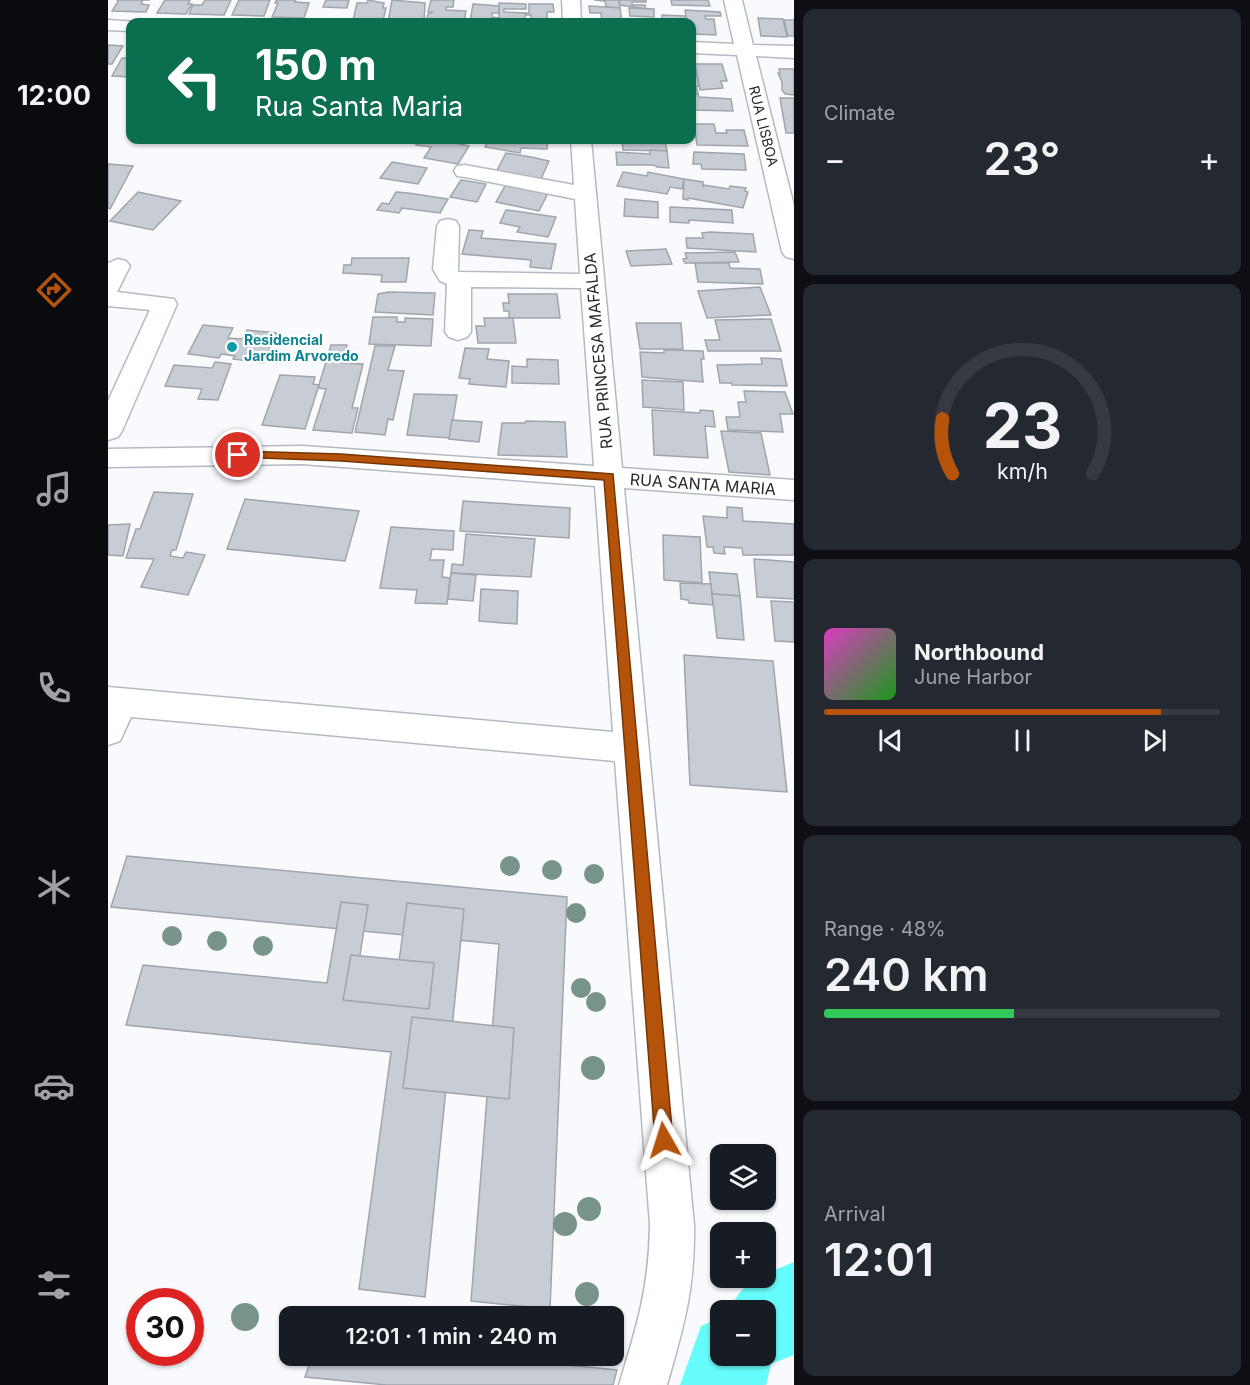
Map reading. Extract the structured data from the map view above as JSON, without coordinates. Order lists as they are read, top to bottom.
{
  "streets": {
    "street": ["RUA LISBOA", "RUA PRINCESA MAFALDA", "RUA SANTA MARIA"]
  },
  "crossings": [
    ["RUA PRINCESA MAFALDA", "RUA SANTA MARIA"]
  ],
  "places": ["Residencial Jardim Arvoredo"],
  "page": {
    "tabs": "12:00",
    "tile": [
      "Climate",
      ["Range · 48%", "240 km"],
      ["Arrival", "12:01"]
    ],
    "turn": ["150 m", "Rua Santa Maria"],
    "heat": ["−", "23°", "+"],
    "song": ["Northbound", "June Harbor"],
    "map_buttons": ["+", "−"],
    "limit": "30",
    "trip": "12:01 · 1 min · 240 m",
    "gauge": ["23", "km/h"]
  }
}
